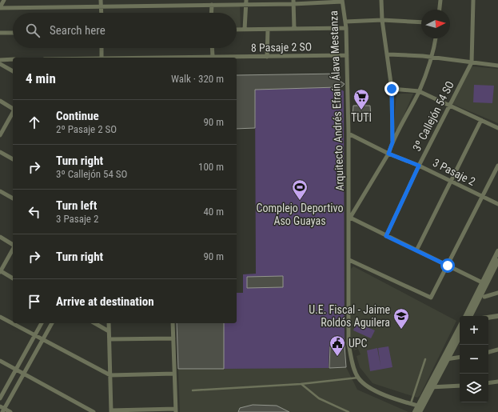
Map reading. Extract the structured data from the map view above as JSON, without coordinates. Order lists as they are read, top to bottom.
{
  "streets": {
    "street": [
      "8 Pasaje 2 SO",
      "Arquitecto Andrés Efraín Álava Mestanza",
      "3º Callejón 54 SO",
      "3 Pasaje 2"
    ]
  },
  "crossings": [
    ["8 Pasaje 2 SO", "Arquitecto Andrés Efraín Álava Mestanza"],
    ["Arquitecto Andrés Efraín Álava Mestanza", "3 Pasaje 2"],
    ["3º Callejón 54 SO", "3 Pasaje 2"]
  ],
  "places": {
    "supermarket": ["TUTI"],
    "sports": ["Complejo Deportivo Aso Guayas"],
    "school or university": ["U.E. Fiscal - Jaime Roldós Aguilera"],
    "public building": ["UPC"]
  },
  "north": "right",
  "page": {
    "search": "Search here",
    "heading": ["4 min", "Walk · 320 m"],
    "list": [
      ["Continue", "2º Pasaje 2 SO", "90 m"],
      ["Turn right", "3º Callejón 54 SO", "100 m"],
      ["Turn left", "3 Pasaje 2", "40 m"],
      ["Turn right", "90 m"],
      "Arrive at destination"
    ],
    "map_buttons": ["+", "−"]
  }
}
